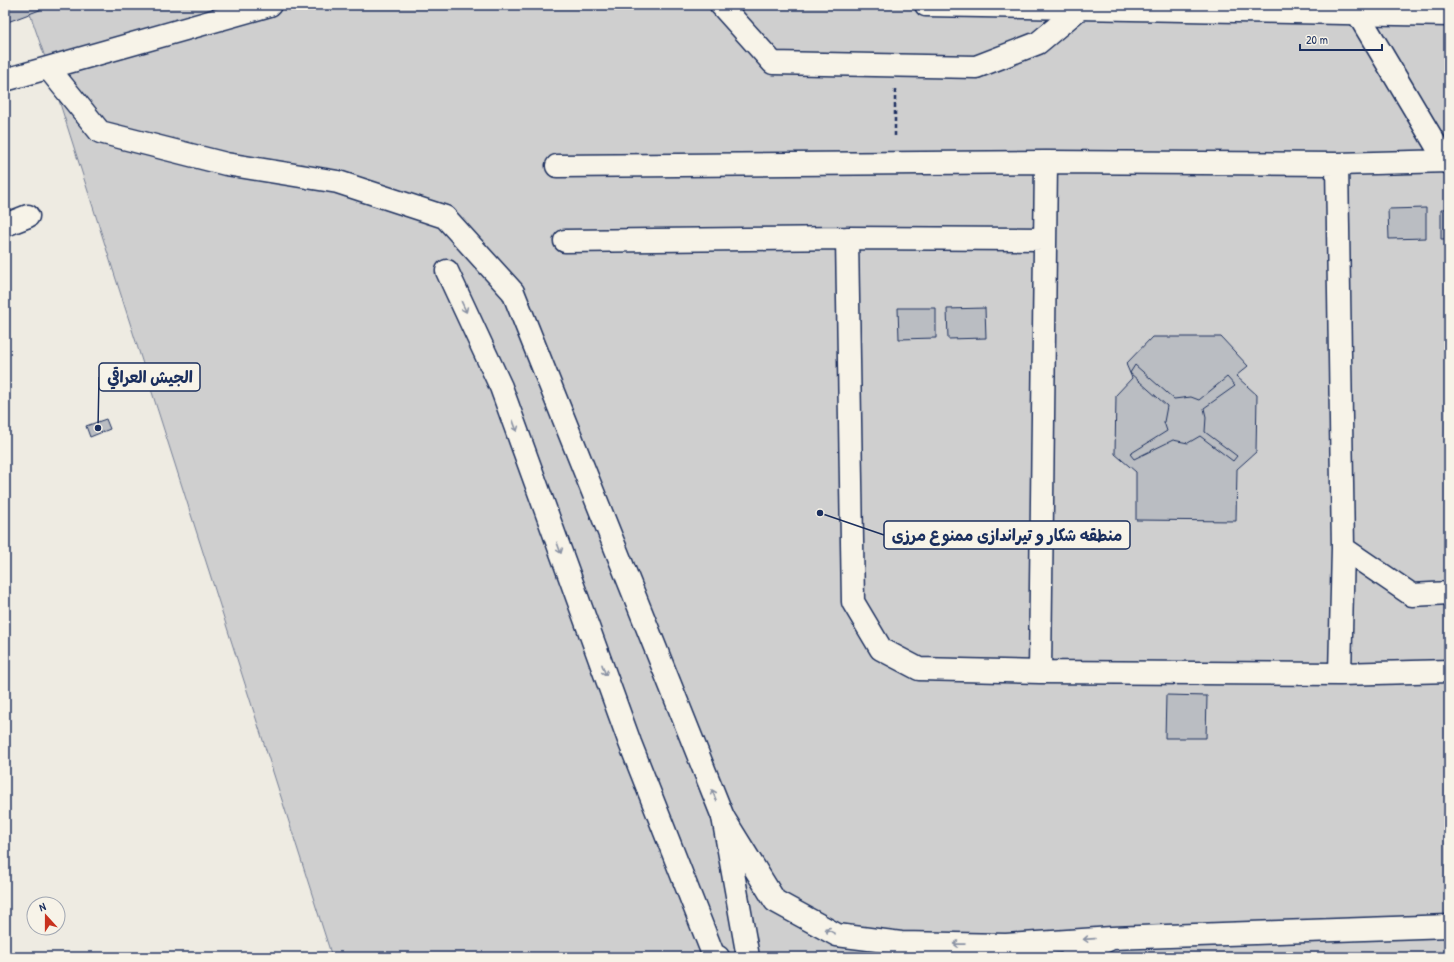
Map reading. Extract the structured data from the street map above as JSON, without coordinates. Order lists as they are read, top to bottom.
{
  "places": ["الجيش العراقي", "منطقه شکار و تیراندازی ممنوع مرزی"],
  "scale_bar": "20 m",
  "north": "top"
}
